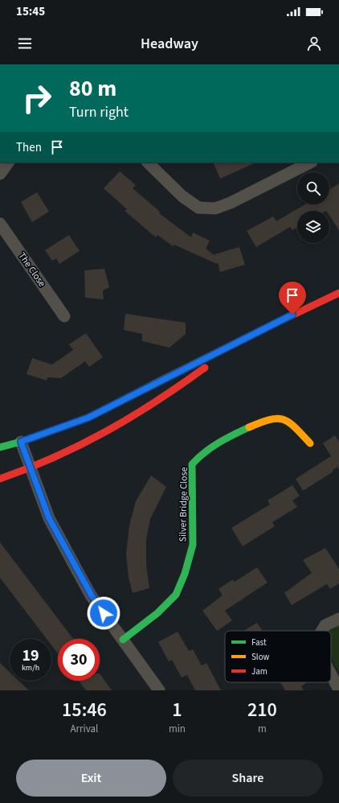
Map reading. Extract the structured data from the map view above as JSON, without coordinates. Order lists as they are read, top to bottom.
{
  "streets": {
    "main road": ["Silver Bridge Close"],
    "street": ["The Close"]
  },
  "legend": ["Fast", "Slow", "Jam"],
  "page": {
    "status": "15:45",
    "header": "Headway",
    "turn": ["80 m", "Turn right"],
    "then": "Then",
    "speed": "19 km/h",
    "limit": "30",
    "eta": [
      "15:46",
      "Arrival",
      "1",
      "min",
      "210",
      "m"
    ],
    "buttons": ["Exit", "Share"]
  }
}
